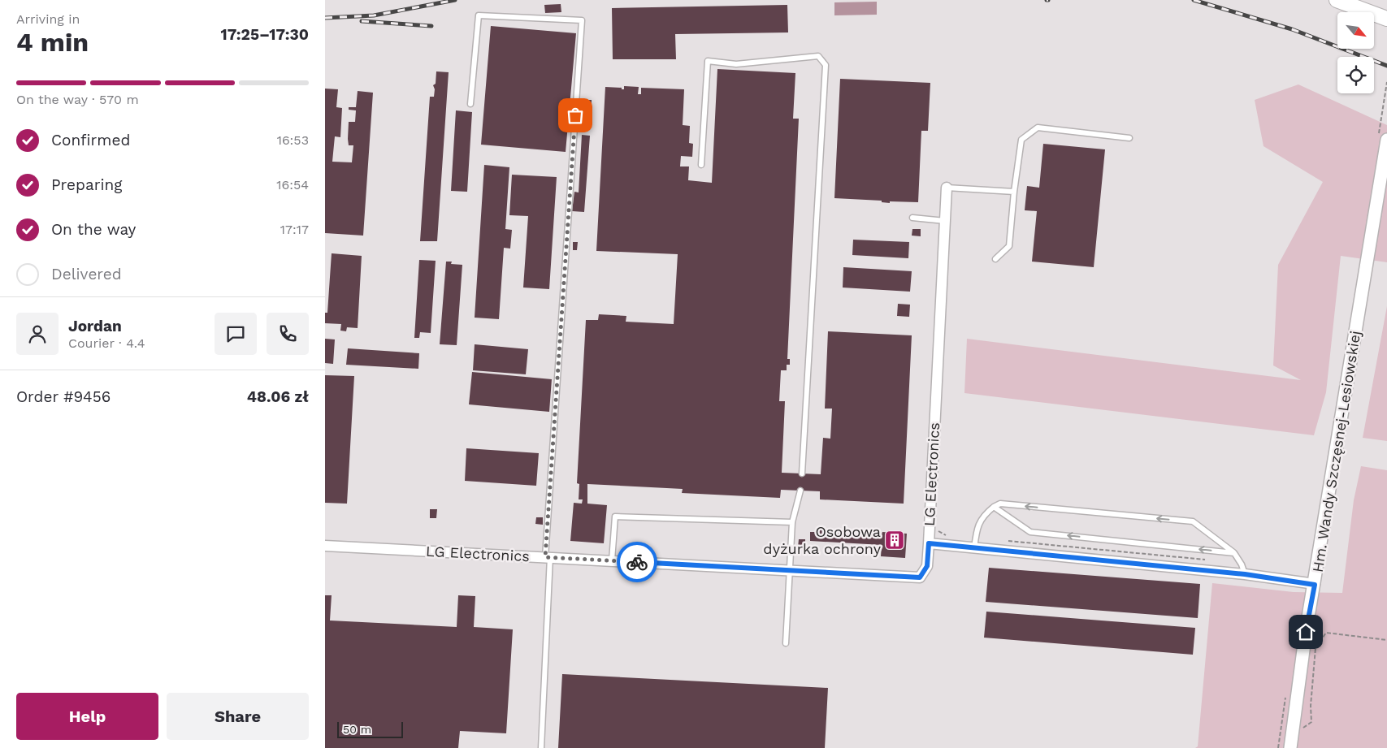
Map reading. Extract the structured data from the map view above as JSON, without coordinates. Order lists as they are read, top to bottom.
{
  "streets": {
    "street": ["Hm. Wandy Szczęsnej-Lesiowskiej", "LG Electronics"]
  },
  "places": {
    "building": ["Osobowa dyżurka ochrony"]
  },
  "scale_bar": "50 m",
  "north": "bottom right",
  "page": {
    "heading": ["4 min", "Arriving in", "17:25–17:30"],
    "panel": [
      "Jordan",
      "Courier · 4.4",
      "Order #9456",
      "48.06 zł"
    ],
    "bar": "On the way · 570 m",
    "list": [
      ["Confirmed", "16:53"],
      ["Preparing", "16:54"],
      ["On the way", "17:17"],
      "Delivered"
    ],
    "buttons": ["Help", "Share"],
    "scale": "50 m"
  }
}
